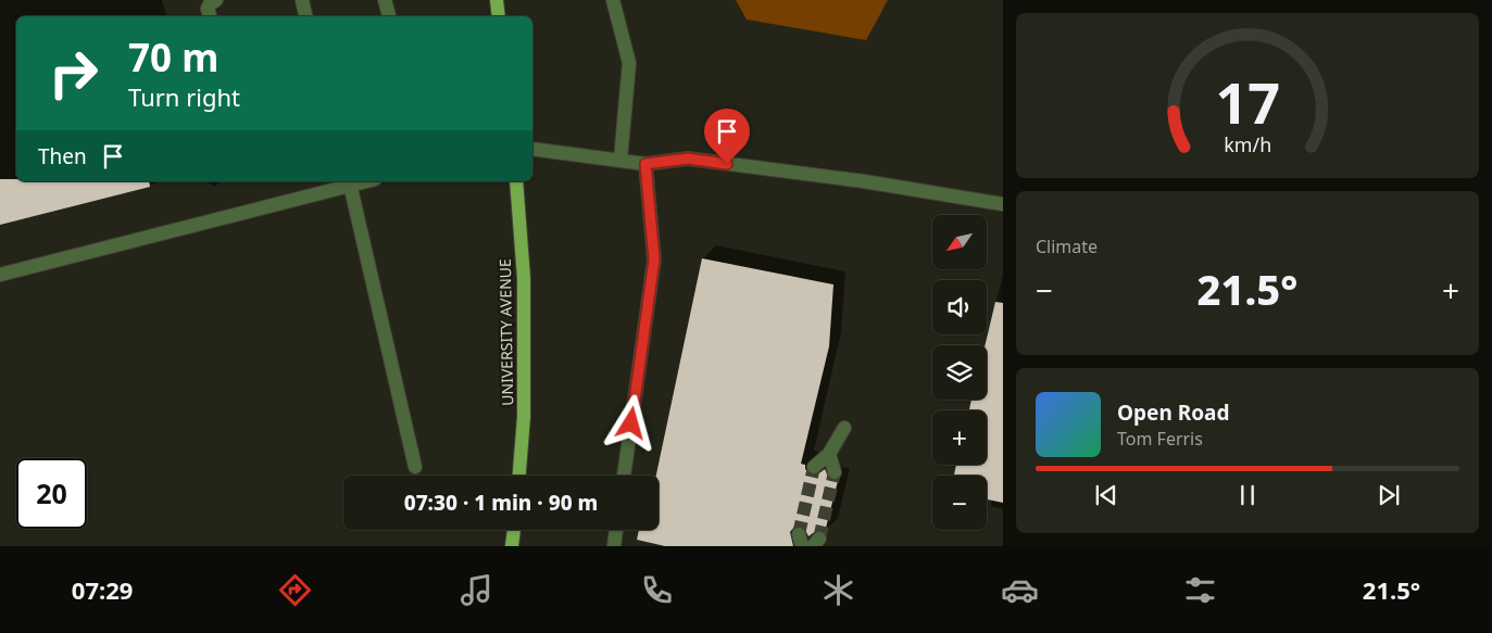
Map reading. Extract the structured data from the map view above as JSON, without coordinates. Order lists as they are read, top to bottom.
{
  "streets": {
    "main road": ["UNIVERSITY AVENUE"]
  },
  "north": "bottom left",
  "page": {
    "turn": ["70 m", "Turn right"],
    "then": "Then",
    "tile": "Climate",
    "map_buttons": ["+", "−"],
    "heat": ["−", "21.5°", "+"],
    "song": ["Open Road", "Tom Ferris"],
    "limit": "20",
    "trip": "07:30 · 1 min · 90 m",
    "tabs": ["07:29", "21.5°"],
    "gauge": ["17", "km/h"]
  }
}
